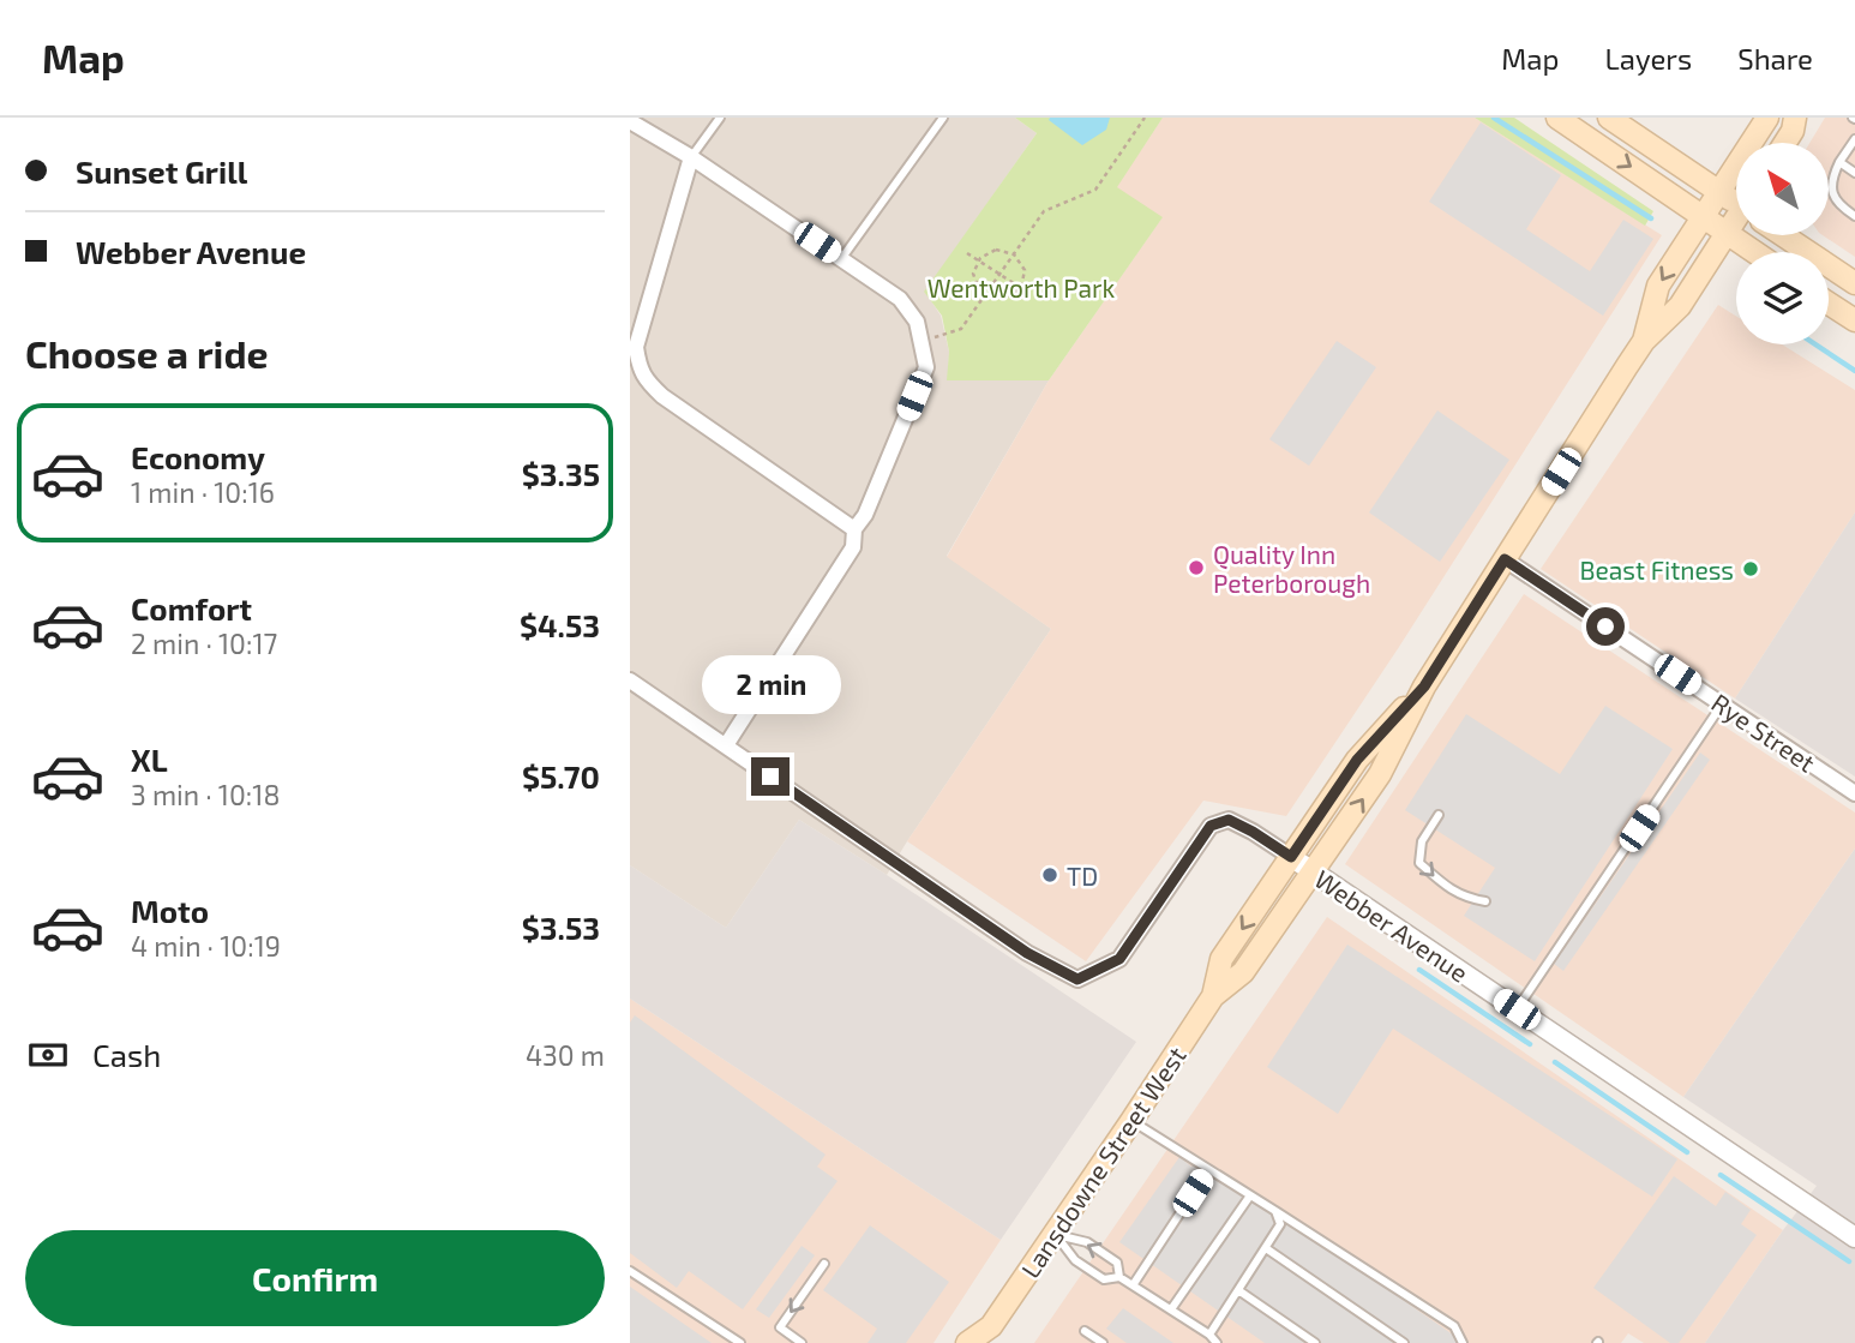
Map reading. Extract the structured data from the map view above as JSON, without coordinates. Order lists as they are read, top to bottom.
{
  "streets": {
    "main road": ["Lansdowne Street West"],
    "street": ["Rye Street", "Webber Avenue"]
  },
  "crossings": [
    ["Rye Street", "Lansdowne Street West"],
    ["Webber Avenue", "Lansdowne Street West"]
  ],
  "parks": ["Wentworth Park"],
  "places": ["Quality Inn Peterborough", "Beast Fitness", "TD"],
  "north": "top left",
  "page": {
    "header": "Map",
    "nav": ["Map", "Layers", "Share"],
    "banner": ["Sunset Grill", "Webber Avenue"],
    "heading": "Choose a ride",
    "list": [
      {
        "name": "Economy",
        "note": "1 min · 10:16",
        "value": "$3.35"
      },
      {
        "name": "Comfort",
        "note": "2 min · 10:17",
        "value": "$4.53"
      },
      {
        "name": "XL",
        "note": "3 min · 10:18",
        "value": "$5.70"
      },
      {
        "name": "Moto",
        "note": "4 min · 10:19",
        "value": "$3.53"
      }
    ],
    "bubble": "2 min",
    "pay": ["Cash", "430 m"],
    "buttons": "Confirm"
  }
}
